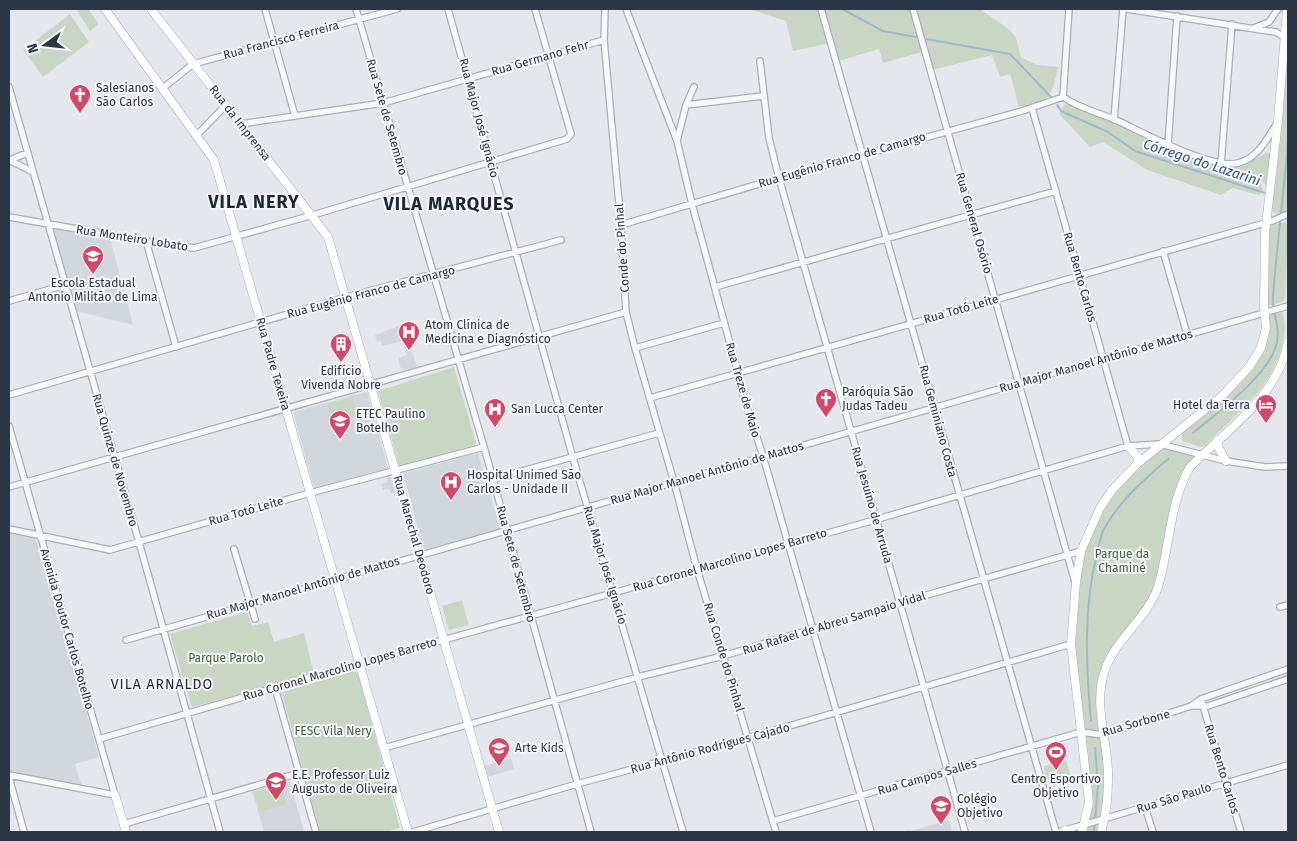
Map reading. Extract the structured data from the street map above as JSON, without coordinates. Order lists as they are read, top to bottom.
{
  "streets": {
    "main road": [
      "Rua da Imprensa",
      "Rua Padre Texeira",
      "Rua Marechal Deodoro",
      "Avenida Doutor Carlos Botelho"
    ],
    "street": [
      "Rua Francisco Ferreira",
      "Rua Germano Fehr",
      "Rua Sete de Setembro",
      "Rua Major José Ignácio",
      "Rua Eugênio Franco de Camargo",
      "Rua General Osório",
      "Rua Monteiro Lobato",
      "Conde do Pinhal",
      "Rua Bento Carlos",
      "Rua Totó Leite",
      "Rua Major Manoel Antônio de Mattos",
      "Rua Treze de Maio",
      "Rua Geminiano Costa",
      "Rua Quinze de Novembro",
      "Rua Jesuíno de Arruda",
      "Rua Coronel Marcolino Lopes Barreto",
      "Rua Rafael de Abreu Sampaio Vidal",
      "Rua Conde do Pinhal",
      "Rua Sorbone",
      "Rua Antônio Rodrigues Cajado",
      "Rua Campos Salles",
      "Rua São Paulo"
    ]
  },
  "crossings": [
    ["Rua Francisco Ferreira", "Rua Sete de Setembro"],
    ["Rua Francisco Ferreira", "Rua da Imprensa"],
    ["Rua Germano Fehr", "Rua Sete de Setembro"],
    ["Rua Germano Fehr", "Rua Major José Ignácio"],
    ["Rua Germano Fehr", "Rua da Imprensa"],
    ["Rua Germano Fehr", "Rua Monteiro Lobato"],
    ["Rua Germano Fehr", "Conde do Pinhal"],
    ["Rua Sete de Setembro", "Rua Eugênio Franco de Camargo"],
    ["Rua Sete de Setembro", "Rua Monteiro Lobato"],
    ["Rua Sete de Setembro", "Rua Totó Leite"],
    ["Rua Sete de Setembro", "Rua Major Manoel Antônio de Mattos"],
    ["Rua Sete de Setembro", "Rua Coronel Marcolino Lopes Barreto"],
    ["Rua Sete de Setembro", "Rua Rafael de Abreu Sampaio Vidal"],
    ["Rua Sete de Setembro", "Rua Antônio Rodrigues Cajado"],
    ["Rua Major José Ignácio", "Rua Eugênio Franco de Camargo"],
    ["Rua Major José Ignácio", "Rua Monteiro Lobato"],
    ["Rua Major José Ignácio", "Rua Major Manoel Antônio de Mattos"],
    ["Rua Major José Ignácio", "Rua Coronel Marcolino Lopes Barreto"],
    ["Rua Major José Ignácio", "Rua Rafael de Abreu Sampaio Vidal"],
    ["Rua Major José Ignácio", "Rua Antônio Rodrigues Cajado"],
    ["Rua da Imprensa", "Rua Monteiro Lobato"],
    ["Rua da Imprensa", "Rua Marechal Deodoro"],
    ["Rua Eugênio Franco de Camargo", "Rua General Osório"],
    ["Rua Eugênio Franco de Camargo", "Conde do Pinhal"],
    ["Rua Eugênio Franco de Camargo", "Rua Bento Carlos"],
    ["Rua Eugênio Franco de Camargo", "Rua Padre Texeira"],
    ["Rua Eugênio Franco de Camargo", "Rua Treze de Maio"],
    ["Rua Eugênio Franco de Camargo", "Rua Geminiano Costa"],
    ["Rua Eugênio Franco de Camargo", "Rua Quinze de Novembro"],
    ["Rua Eugênio Franco de Camargo", "Rua Jesuíno de Arruda"],
    ["Rua Eugênio Franco de Camargo", "Rua Marechal Deodoro"],
    ["Rua General Osório", "Rua Totó Leite"],
    ["Rua General Osório", "Rua Major Manoel Antônio de Mattos"],
    ["Rua General Osório", "Rua Coronel Marcolino Lopes Barreto"],
    ["Rua General Osório", "Rua Rafael de Abreu Sampaio Vidal"],
    ["Rua Monteiro Lobato", "Rua Padre Texeira"],
    ["Rua Monteiro Lobato", "Rua Quinze de Novembro"],
    ["Conde do Pinhal", "Rua Totó Leite"],
    ["Conde do Pinhal", "Rua Major Manoel Antônio de Mattos"],
    ["Conde do Pinhal", "Rua Conde do Pinhal"],
    ["Rua Bento Carlos", "Rua Totó Leite"],
    ["Rua Bento Carlos", "Rua Major Manoel Antônio de Mattos"],
    ["Rua Bento Carlos", "Rua Coronel Marcolino Lopes Barreto"],
    ["Rua Bento Carlos", "Rua Sorbone"],
    ["Rua Bento Carlos", "Rua São Paulo"],
    ["Rua Totó Leite", "Rua Padre Texeira"],
    ["Rua Totó Leite", "Rua Treze de Maio"],
    ["Rua Totó Leite", "Rua Geminiano Costa"],
    ["Rua Totó Leite", "Rua Quinze de Novembro"],
    ["Rua Totó Leite", "Rua Jesuíno de Arruda"],
    ["Rua Totó Leite", "Rua Marechal Deodoro"],
    ["Rua Totó Leite", "Avenida Doutor Carlos Botelho"],
    ["Rua Major Manoel Antônio de Mattos", "Rua Padre Texeira"],
    ["Rua Major Manoel Antônio de Mattos", "Rua Treze de Maio"],
    ["Rua Major Manoel Antônio de Mattos", "Rua Geminiano Costa"],
    ["Rua Major Manoel Antônio de Mattos", "Rua Quinze de Novembro"],
    ["Rua Major Manoel Antônio de Mattos", "Rua Jesuíno de Arruda"],
    ["Rua Major Manoel Antônio de Mattos", "Rua Marechal Deodoro"],
    ["Rua Major Manoel Antônio de Mattos", "Rua Conde do Pinhal"],
    ["Rua Padre Texeira", "Rua Coronel Marcolino Lopes Barreto"],
    ["Rua Padre Texeira", "Rua Rafael de Abreu Sampaio Vidal"],
    ["Rua Treze de Maio", "Rua Coronel Marcolino Lopes Barreto"],
    ["Rua Treze de Maio", "Rua Rafael de Abreu Sampaio Vidal"],
    ["Rua Treze de Maio", "Rua Antônio Rodrigues Cajado"],
    ["Rua Treze de Maio", "Rua Campos Salles"],
    ["Rua Geminiano Costa", "Rua Coronel Marcolino Lopes Barreto"],
    ["Rua Geminiano Costa", "Rua Rafael de Abreu Sampaio Vidal"],
    ["Rua Geminiano Costa", "Rua Antônio Rodrigues Cajado"],
    ["Rua Geminiano Costa", "Rua Campos Salles"],
    ["Rua Geminiano Costa", "Rua São Paulo"],
    ["Rua Quinze de Novembro", "Rua Coronel Marcolino Lopes Barreto"],
    ["Rua Jesuíno de Arruda", "Rua Coronel Marcolino Lopes Barreto"],
    ["Rua Jesuíno de Arruda", "Rua Rafael de Abreu Sampaio Vidal"],
    ["Rua Jesuíno de Arruda", "Rua Antônio Rodrigues Cajado"],
    ["Rua Jesuíno de Arruda", "Rua Campos Salles"],
    ["Rua Marechal Deodoro", "Rua Coronel Marcolino Lopes Barreto"],
    ["Rua Marechal Deodoro", "Rua Rafael de Abreu Sampaio Vidal"],
    ["Rua Marechal Deodoro", "Rua Antônio Rodrigues Cajado"],
    ["Rua Coronel Marcolino Lopes Barreto", "Avenida Doutor Carlos Botelho"],
    ["Rua Coronel Marcolino Lopes Barreto", "Rua Conde do Pinhal"],
    ["Rua Rafael de Abreu Sampaio Vidal", "Rua Conde do Pinhal"],
    ["Rua Conde do Pinhal", "Rua Antônio Rodrigues Cajado"],
    ["Rua Conde do Pinhal", "Rua Campos Salles"],
    ["Rua Sorbone", "Rua Campos Salles"]
  ],
  "districts": ["VILA NERY", "VILA MARQUES", "VILA ARNALDO"],
  "water": ["Córrego do Lazarini"],
  "parks": ["Parque da Chaminé", "Parque Parolo", "FESC Vila Nery"],
  "places": {
    "church": ["Salesianos São Carlos", "Paróquia São Judas Tadeu"],
    "school or university": [
      "Escola Estadual Antonio Militão de Lima",
      "ETEC Paulino Botelho",
      "Arte Kids",
      "E.E. Professor Luiz Augusto de Oliveira",
      "Colégio Objetivo"
    ],
    "hospital": ["Atom Clínica de Medicina e Diagnóstico", "San Lucca Center", "Hospital Unimed São Carlos - Unidade II"],
    "building": ["Edifício Vivenda Nobre"],
    "hotel": ["Hotel da Terra"],
    "sports": ["Centro Esportivo Objetivo"]
  },
  "north": "left"
}
